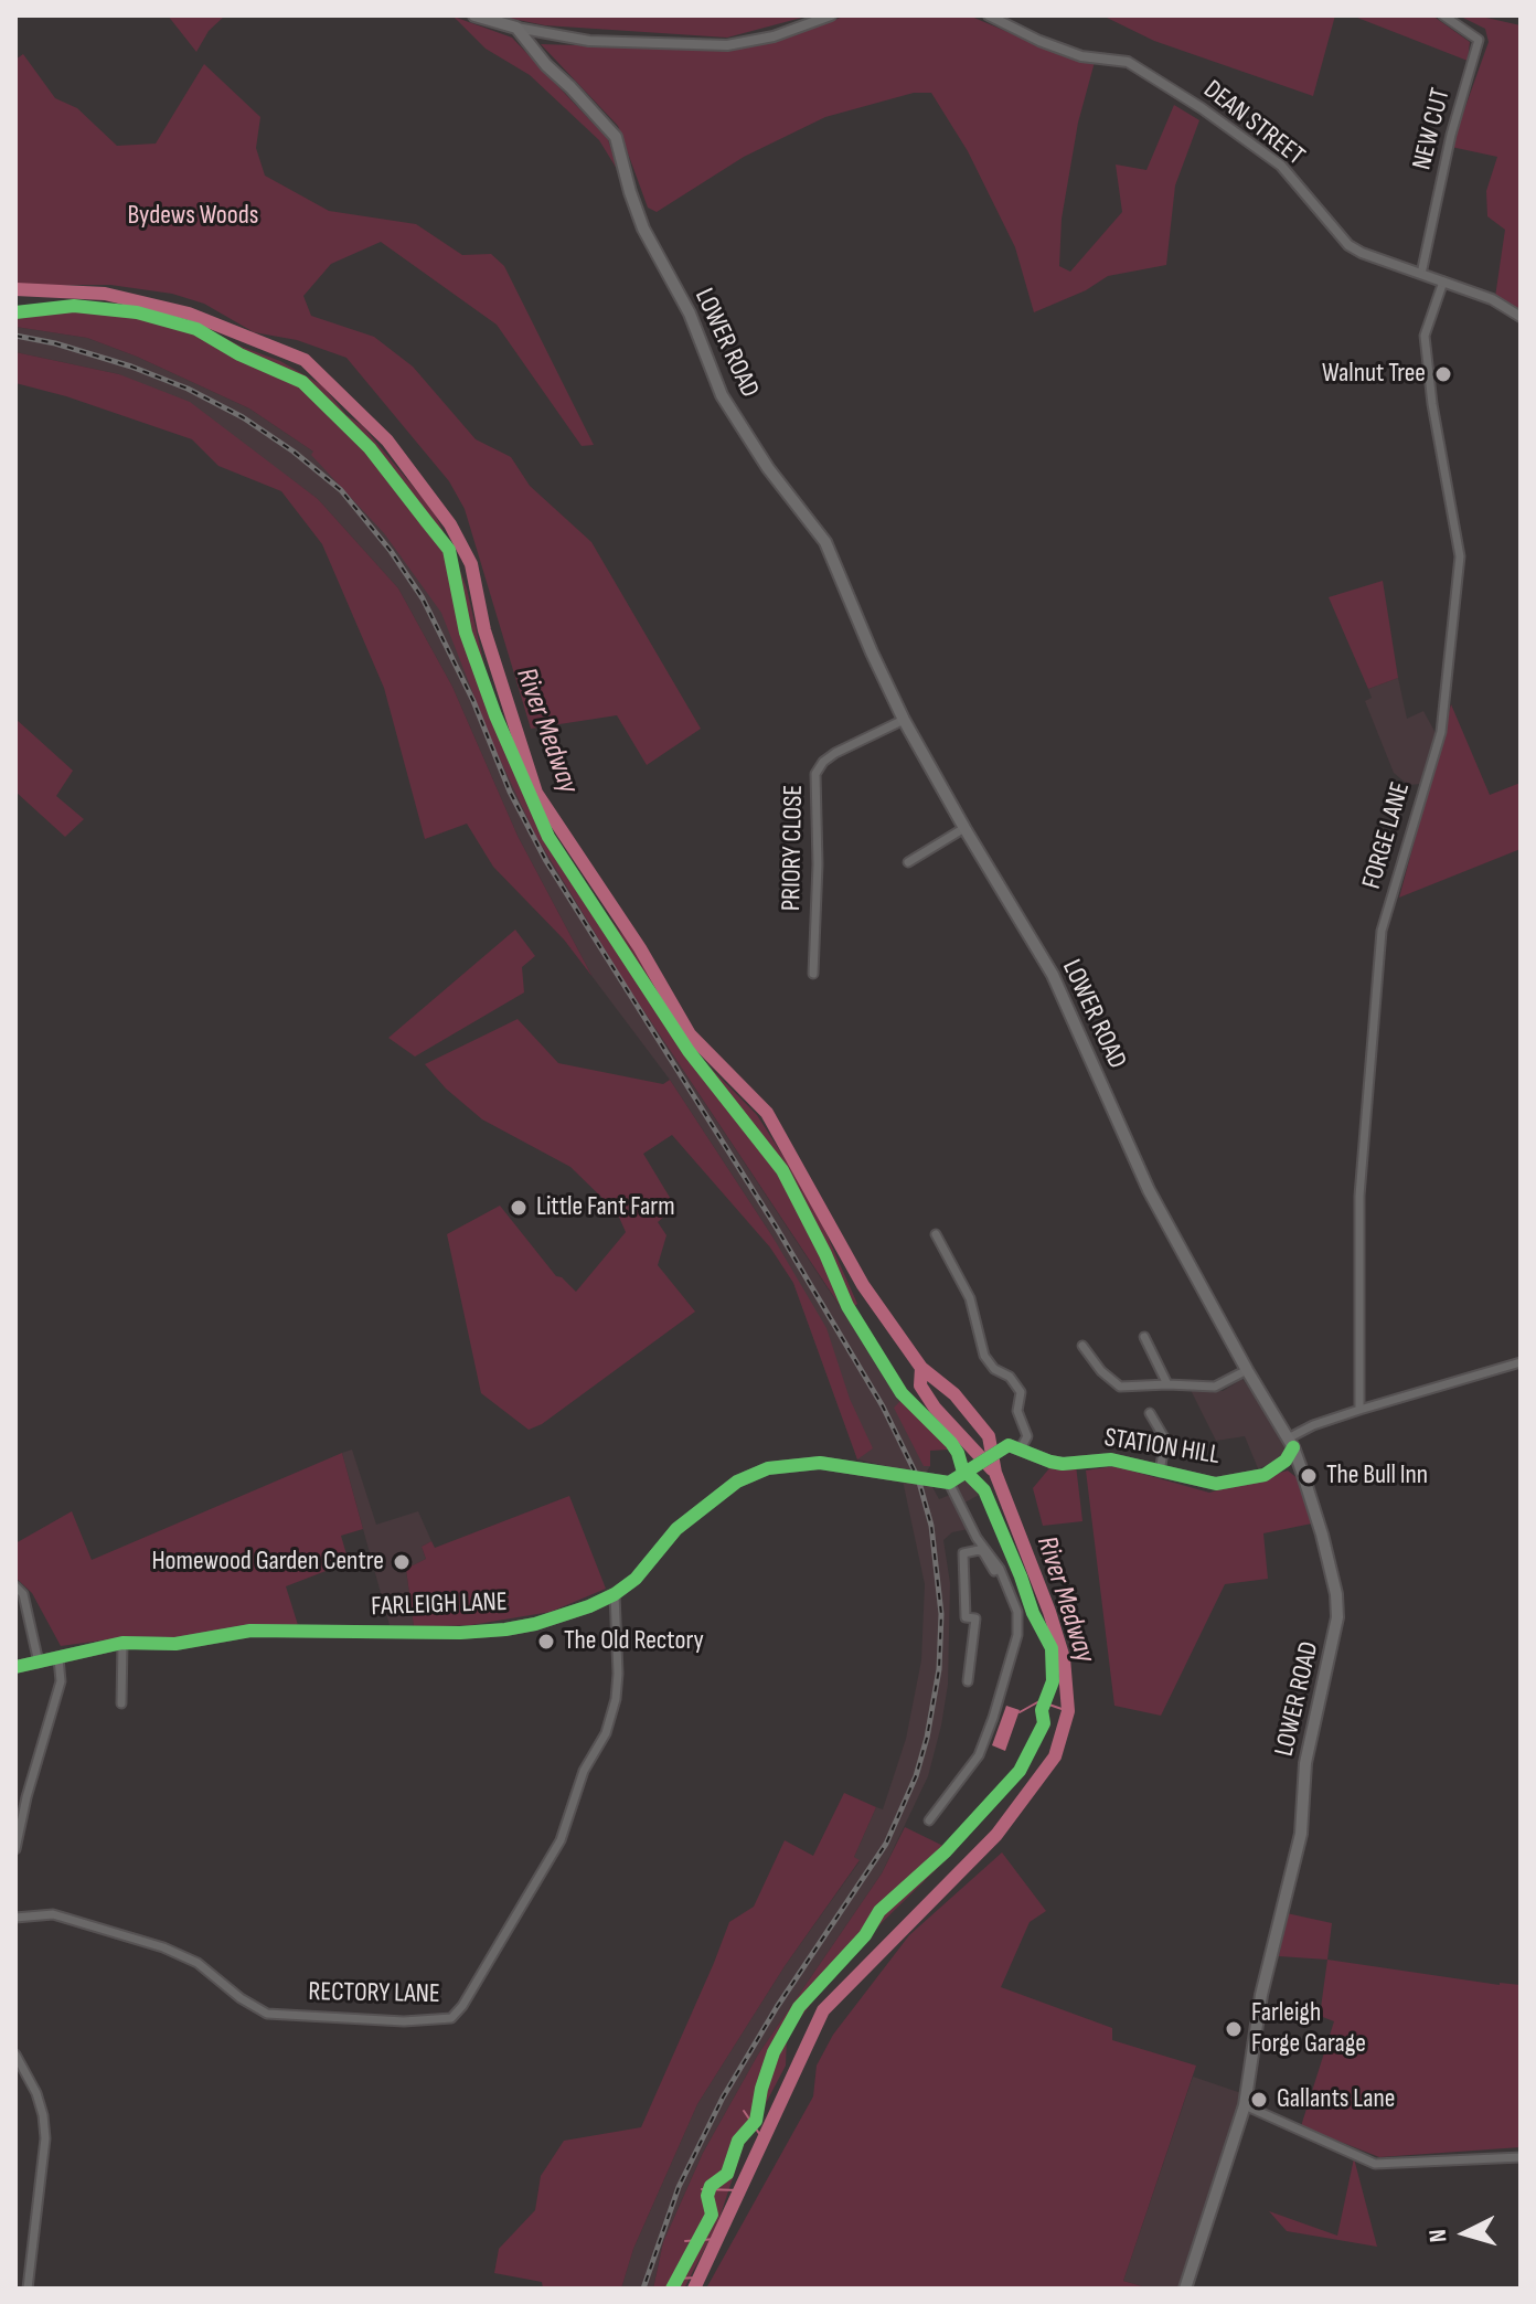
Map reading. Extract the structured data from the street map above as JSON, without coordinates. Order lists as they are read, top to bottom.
{
  "streets": {
    "main road": ["LOWER ROAD"],
    "street": [
      "DEAN STREET",
      "NEW CUT",
      "FORGE LANE",
      "PRIORY CLOSE",
      "STATION HILL",
      "FARLEIGH LANE",
      "RECTORY LANE"
    ]
  },
  "crossings": [
    ["DEAN STREET", "NEW CUT"],
    ["DEAN STREET", "FORGE LANE"],
    ["LOWER ROAD", "PRIORY CLOSE"],
    ["LOWER ROAD", "STATION HILL"],
    ["FARLEIGH LANE", "RECTORY LANE"]
  ],
  "water": ["River Medway"],
  "parks": ["Bydews Woods"],
  "places": [
    "Walnut Tree",
    "Little Fant Farm",
    "The Bull Inn",
    "Homewood Garden Centre",
    "The Old Rectory",
    "Farleigh Forge Garage",
    "Gallants Lane"
  ],
  "north": "left"
}
